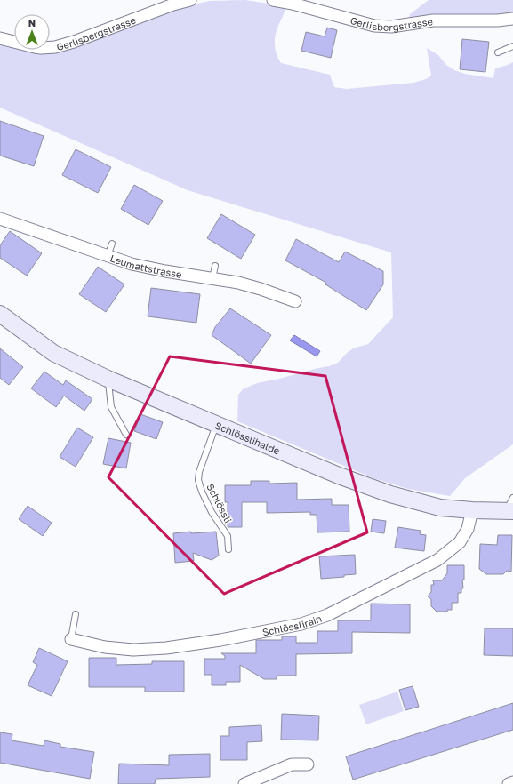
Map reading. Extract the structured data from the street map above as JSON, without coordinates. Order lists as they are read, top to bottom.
{
  "streets": {
    "main road": ["Schlösslihalde"],
    "street": ["Gerlisbergstrasse", "Leumattstrasse", "Schlösslirain"],
    "lane": ["Schlössli"]
  },
  "crossings": [
    ["Schlösslihalde", "Schlössli"],
    ["Schlösslihalde", "Schlösslirain"]
  ],
  "north": "top"
}
